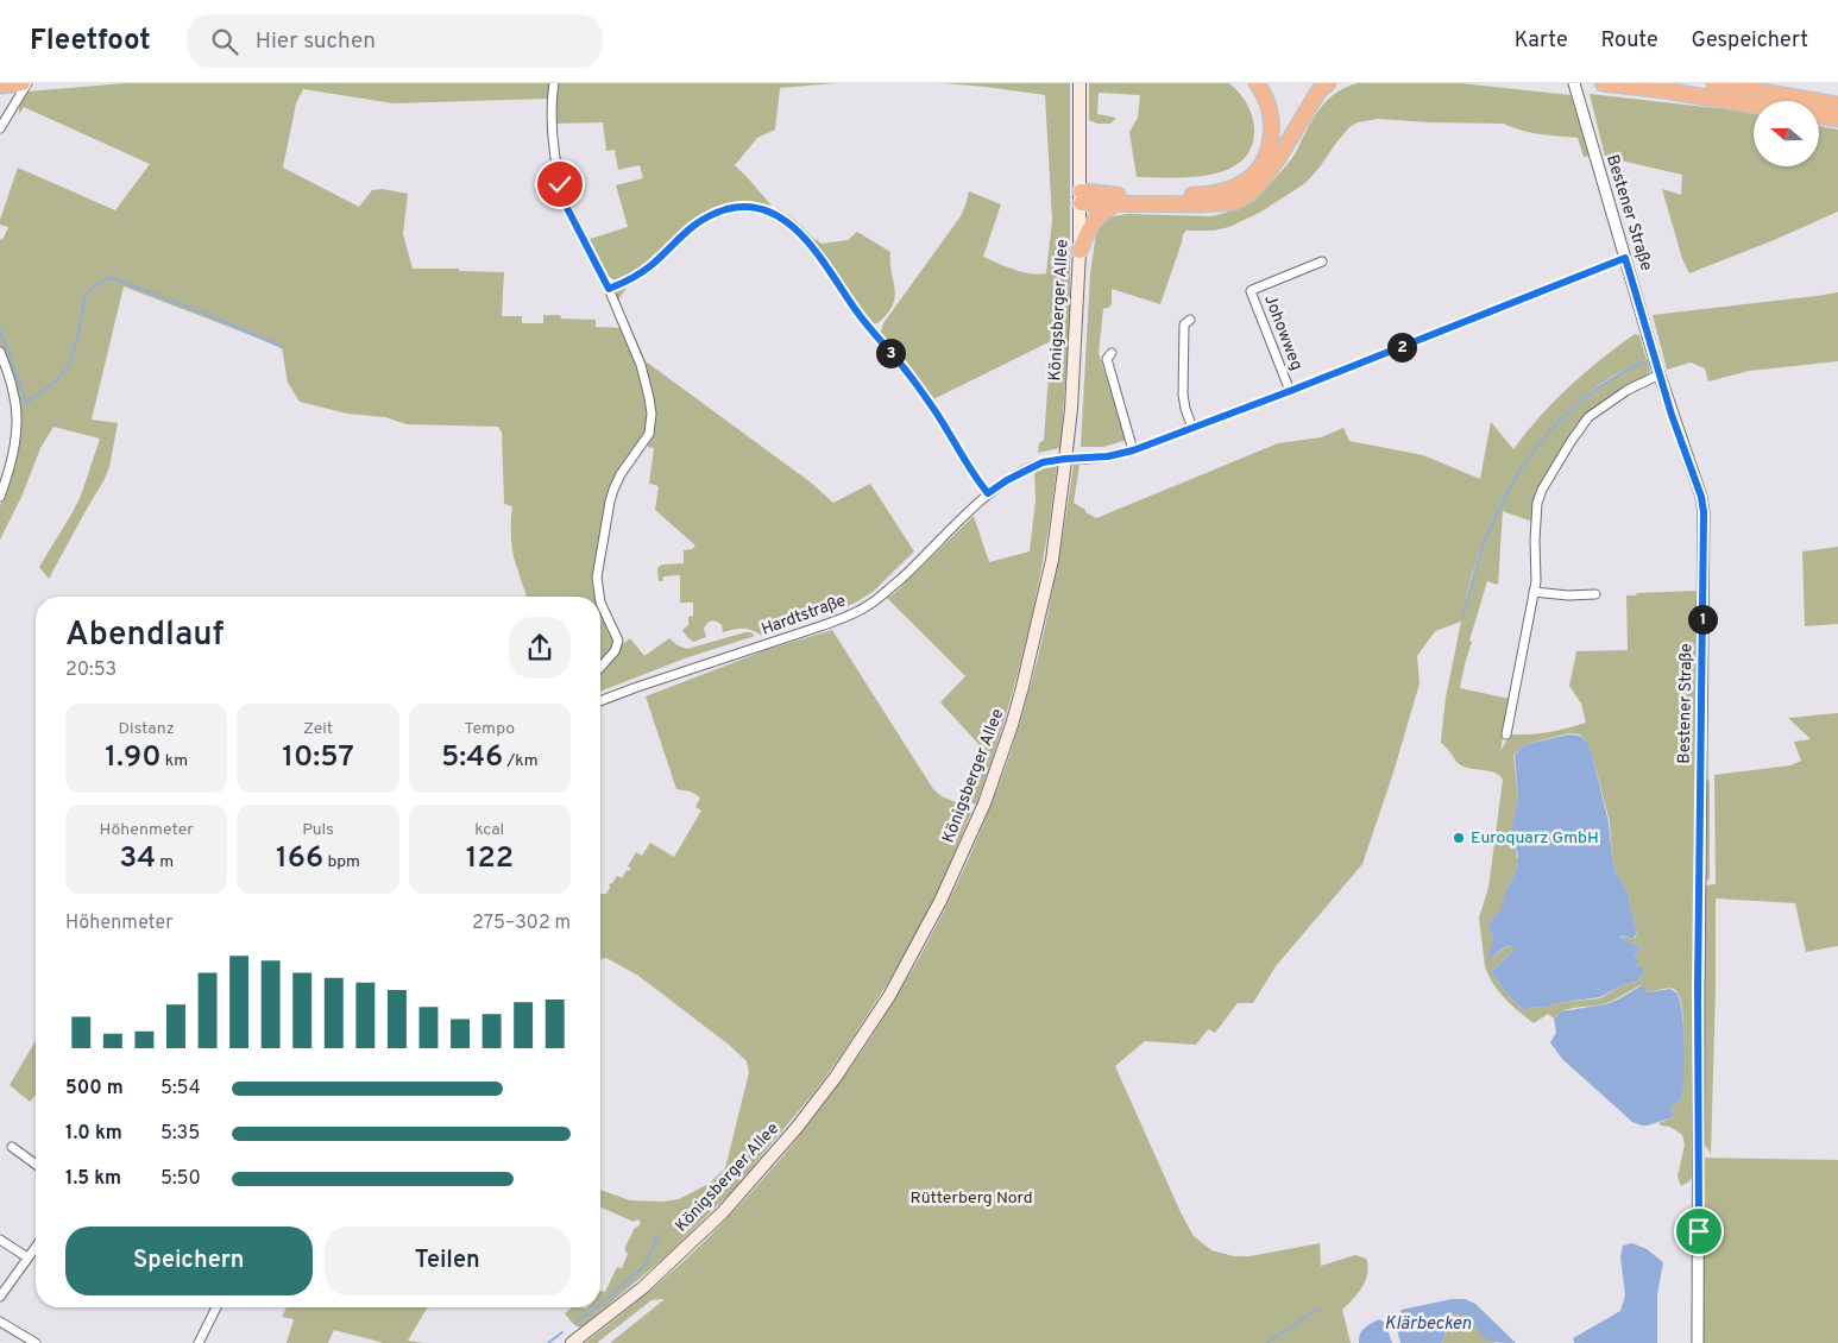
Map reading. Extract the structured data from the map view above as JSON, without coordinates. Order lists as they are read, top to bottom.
{
  "streets": {
    "main road": ["Königsberger Allee"],
    "street": ["Bestener Straße", "Johowweg", "Hardtstraße"]
  },
  "crossings": [
    ["Bestener Straße", "Hardtstraße"],
    ["Johowweg", "Hardtstraße"]
  ],
  "water": ["Klärbecken"],
  "parks": ["Rütterberg Nord"],
  "places": ["Euroquarz GmbH"],
  "north": "left",
  "page": {
    "header": "Fleetfoot",
    "search": "Hier suchen",
    "nav": ["Karte", "Route", "Gespeichert"],
    "pins": ["2", "3", "1"],
    "heading": ["Abendlauf", "20:53"],
    "stats": [
      ["Distanz", "1.90 km"],
      ["Zeit", "10:57"],
      ["Tempo", "5:46 /km"],
      ["Höhenmeter", "34 m"],
      ["Puls", "166 bpm"],
      ["kcal", "122"]
    ],
    "chart": ["Höhenmeter", "275–302 m"],
    "list": [
      {
        "name": "500 m",
        "note": "5:54"
      },
      {
        "name": "1.0 km",
        "note": "5:35"
      },
      {
        "name": "1.5 km",
        "note": "5:50"
      }
    ],
    "buttons": ["Speichern", "Teilen"]
  }
}
